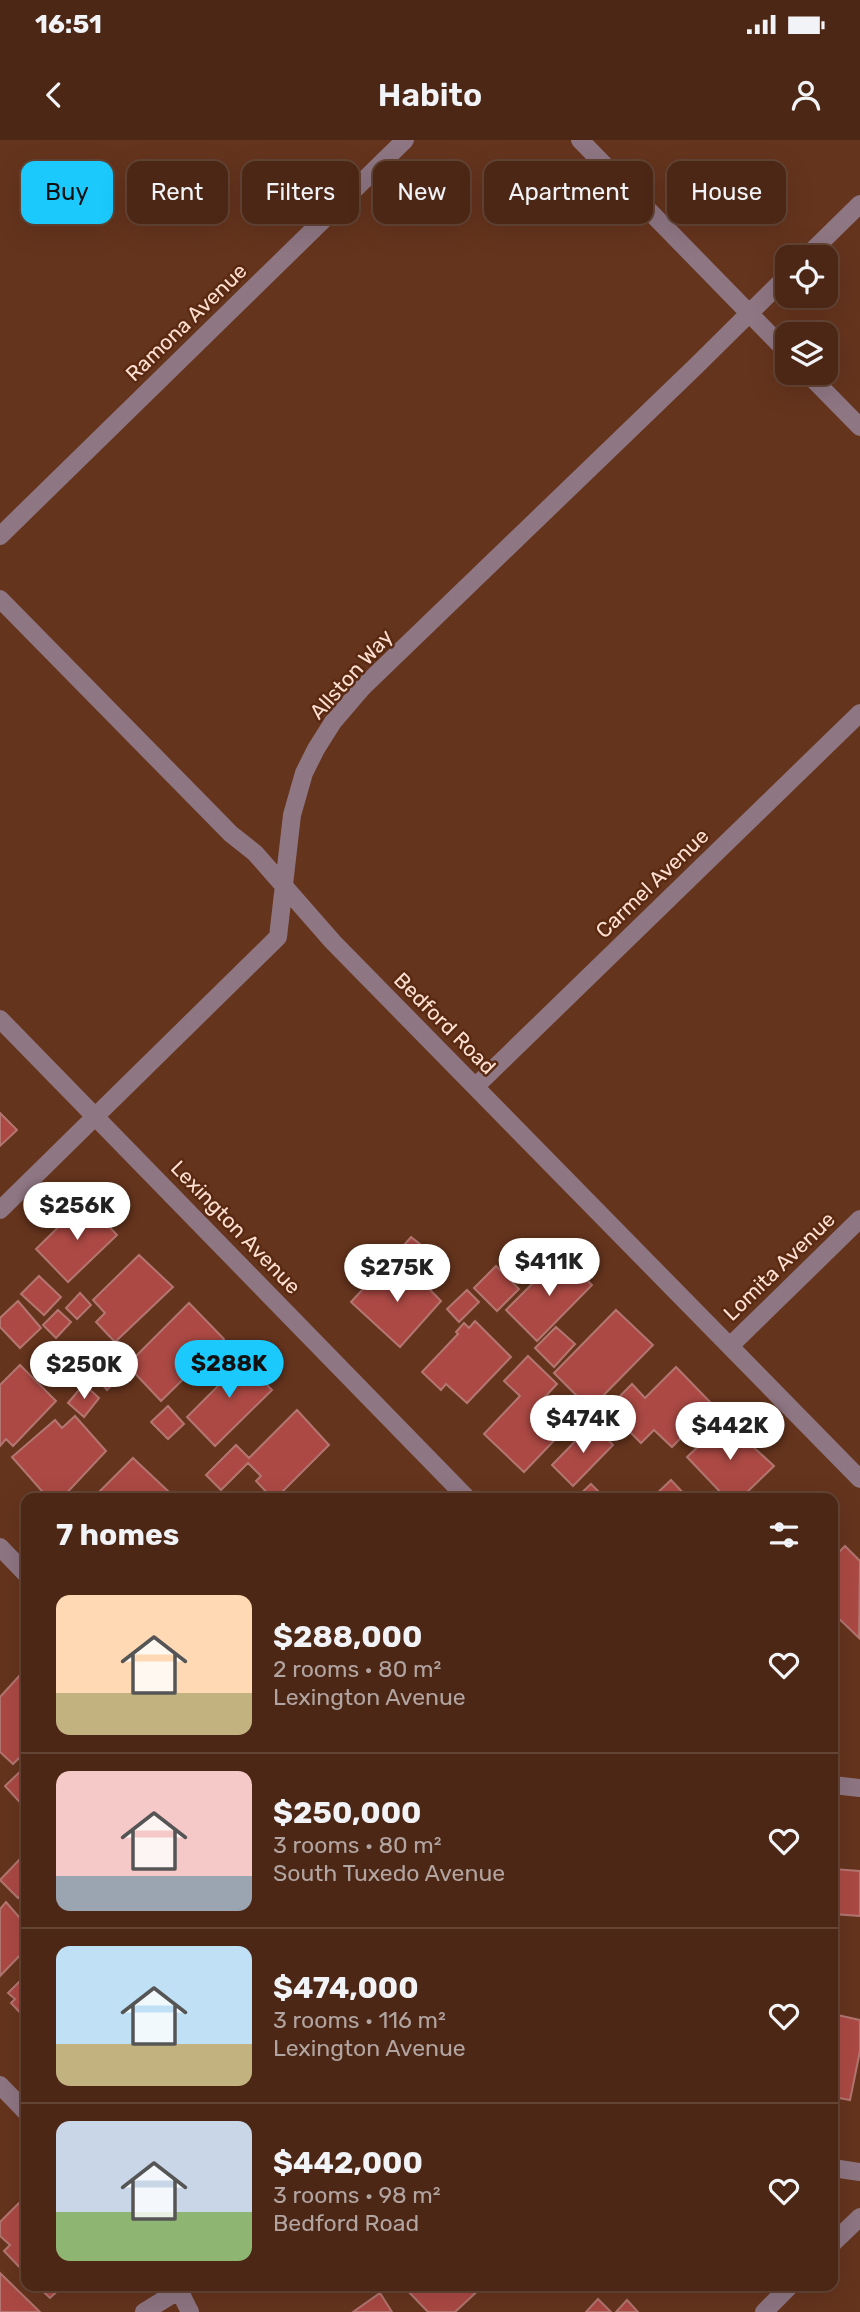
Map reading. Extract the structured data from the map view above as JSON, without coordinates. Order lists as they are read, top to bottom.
{
  "streets": {
    "street": [
      "Ramona Avenue",
      "Allston Way",
      "Carmel Avenue",
      "Bedford Road",
      "Lexington Avenue",
      "Lomita Avenue"
    ]
  },
  "crossings": [
    ["Allston Way", "Bedford Road"],
    ["Allston Way", "Lexington Avenue"],
    ["Carmel Avenue", "Bedford Road"],
    ["Bedford Road", "Lomita Avenue"]
  ],
  "page": {
    "status": "16:51",
    "header": "Habito",
    "chip": [
      "Buy",
      "Rent",
      "Filters",
      "New",
      "Apartment",
      "House"
    ],
    "price": [
      "$256K",
      "$411K",
      "$275K",
      "$288K",
      "$250K",
      "$474K",
      "$442K"
    ],
    "heading": "7 homes",
    "list": [
      {
        "name": "$288,000",
        "note": "2 rooms · 80 m² · Lexington Avenue"
      },
      {
        "name": "$250,000",
        "note": "3 rooms · 80 m² · South Tuxedo Avenue"
      },
      {
        "name": "$474,000",
        "note": "3 rooms · 116 m² · Lexington Avenue"
      },
      {
        "name": "$442,000",
        "note": "3 rooms · 98 m² · Bedford Road"
      }
    ]
  }
}
